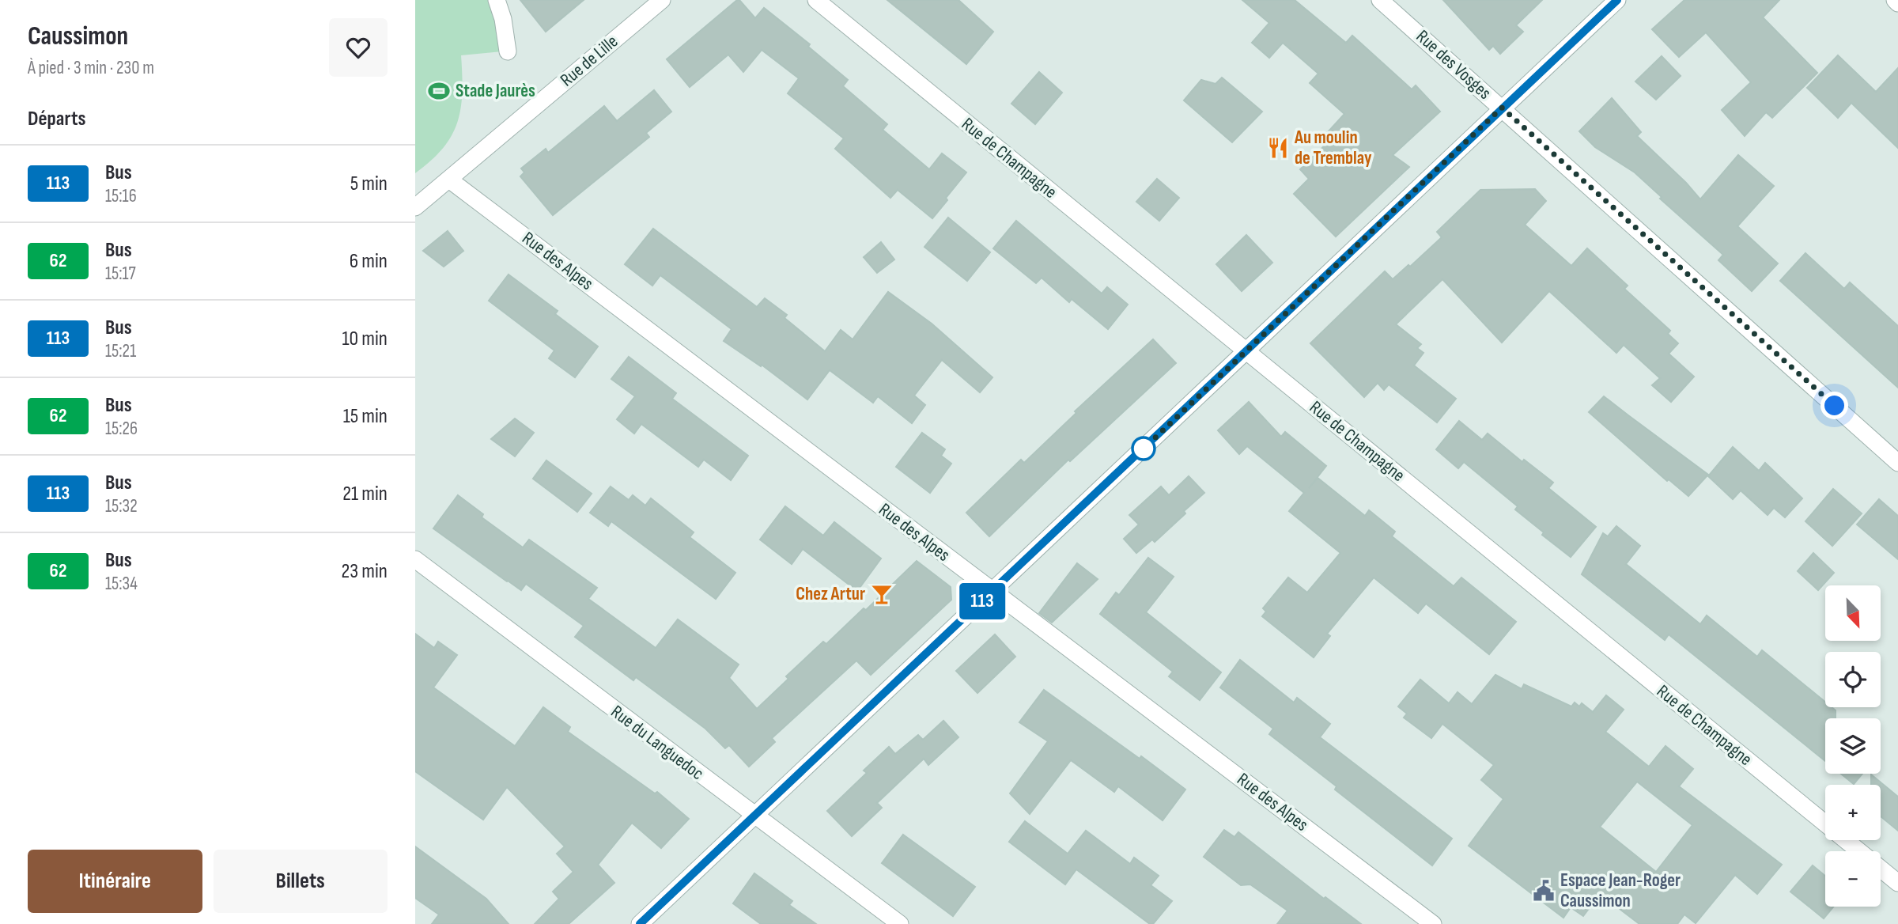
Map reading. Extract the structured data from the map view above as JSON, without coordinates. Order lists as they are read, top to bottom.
{
  "streets": {
    "street": [
      "Rue de Lille",
      "Rue des Vosges",
      "Rue de Champagne",
      "Rue des Alpes",
      "Rue du Languedoc"
    ]
  },
  "crossings": [
    ["Rue de Lille", "Rue des Alpes"]
  ],
  "places": {
    "sports": ["Stade Jaurès"],
    "restaurant": ["Au moulin de Tremblay"],
    "bar": ["Chez Artur"],
    "public building": ["Espace Jean-Roger Caussimon"]
  },
  "lines": ["bus line 113"],
  "north": "bottom right",
  "page": {
    "heading": [
      ["Caussimon", "À pied · 3 min · 230 m"],
      "Départs"
    ],
    "on_map": "113",
    "list": [
      {
        "mark": "113",
        "name": "Bus",
        "note": "15:16",
        "value": "5 min"
      },
      {
        "mark": "62",
        "name": "Bus",
        "note": "15:17",
        "value": "6 min"
      },
      {
        "mark": "113",
        "name": "Bus",
        "note": "15:21",
        "value": "10 min"
      },
      {
        "mark": "62",
        "name": "Bus",
        "note": "15:26",
        "value": "15 min"
      },
      {
        "mark": "113",
        "name": "Bus",
        "note": "15:32",
        "value": "21 min"
      },
      {
        "mark": "62",
        "name": "Bus",
        "note": "15:34",
        "value": "23 min"
      }
    ],
    "map_buttons": ["+", "−"],
    "buttons": ["Itinéraire", "Billets"]
  }
}
